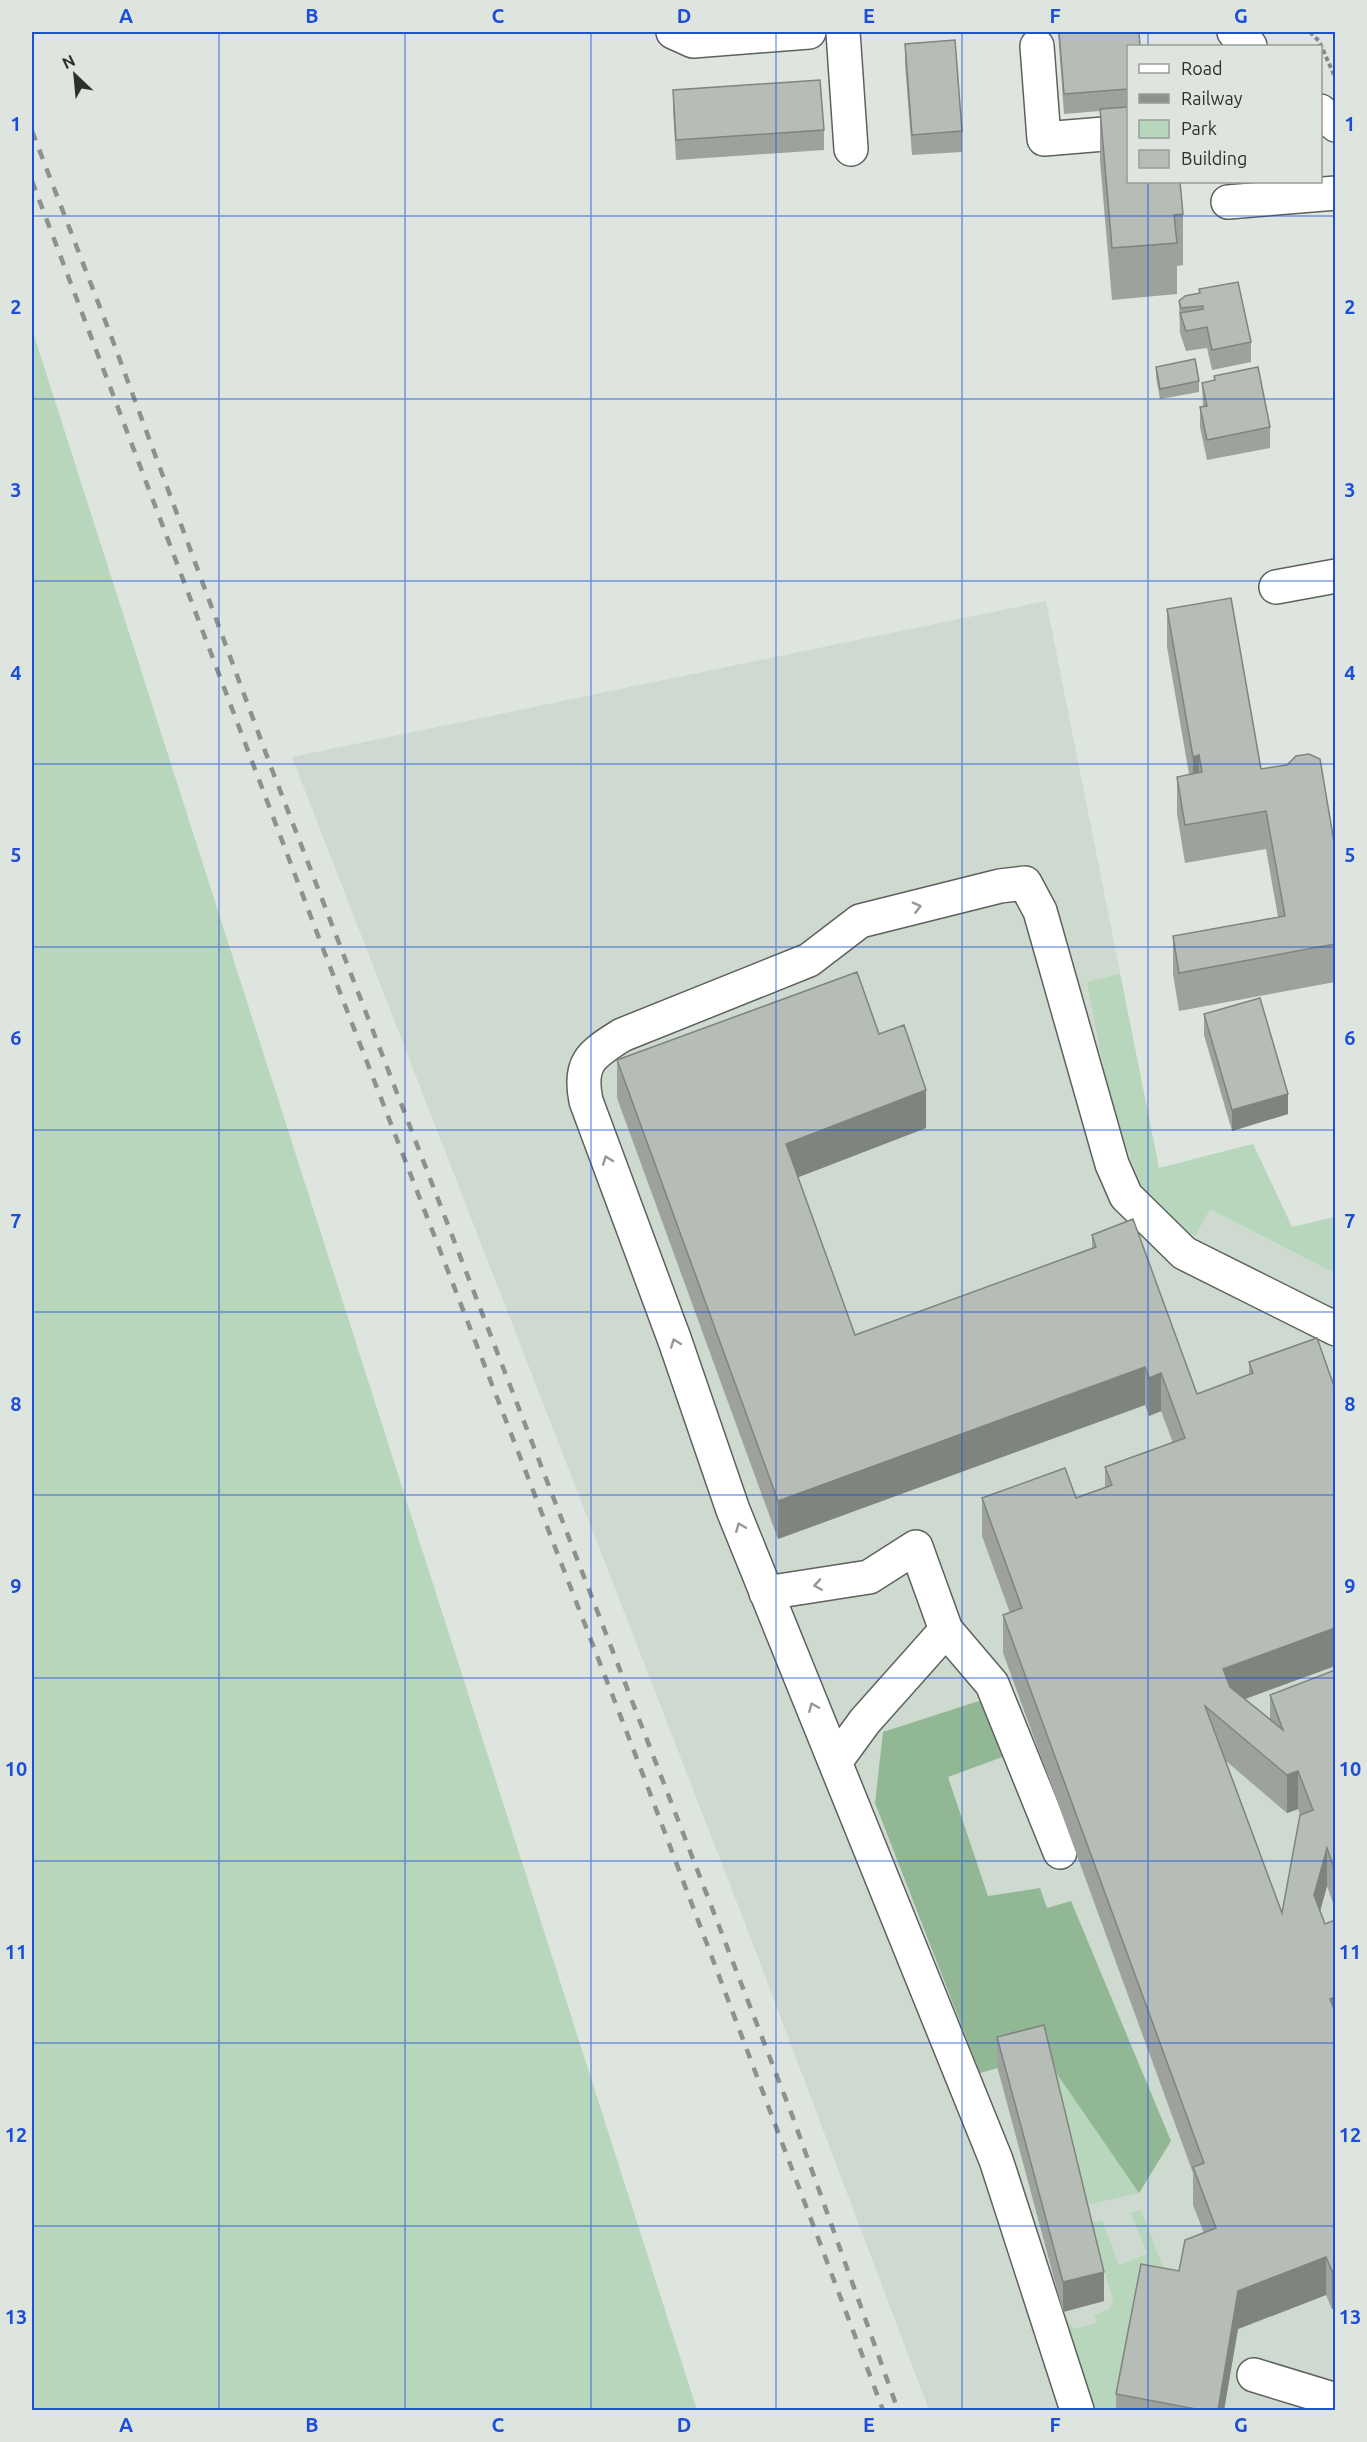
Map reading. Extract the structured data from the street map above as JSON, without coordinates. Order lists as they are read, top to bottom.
{
  "legend": [
    "Road",
    "Railway",
    "Park",
    "Building"
  ],
  "north": "top left",
  "grid": {
    "columns": [
      "A",
      "B",
      "C",
      "D",
      "E",
      "F",
      "G"
    ],
    "rows": [
      "1",
      "2",
      "3",
      "4",
      "5",
      "6",
      "7",
      "8",
      "9",
      "10",
      "11",
      "12",
      "13"
    ]
  }
}
